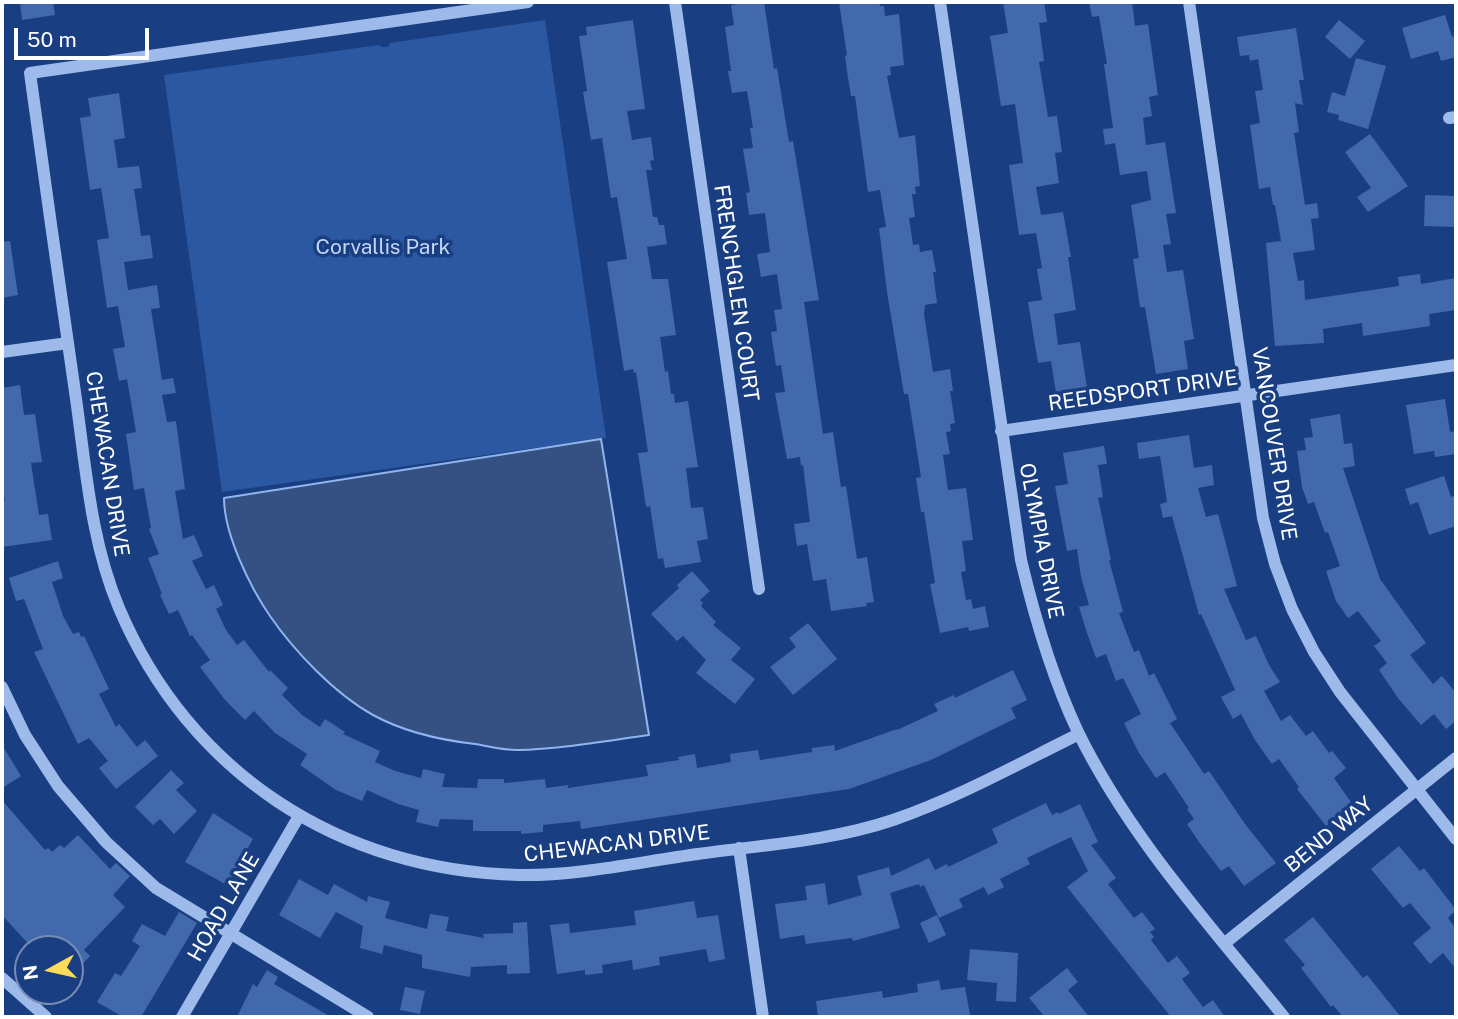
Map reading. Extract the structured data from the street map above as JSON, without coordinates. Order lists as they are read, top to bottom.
{
  "streets": {
    "street": [
      "FRENCHGLEN COURT",
      "REEDSPORT DRIVE",
      "VANCOUVER DRIVE",
      "CHEWACAN DRIVE",
      "OLYMPIA DRIVE",
      "BEND WAY",
      "HOAD LANE"
    ]
  },
  "crossings": [
    ["REEDSPORT DRIVE", "VANCOUVER DRIVE"],
    ["REEDSPORT DRIVE", "OLYMPIA DRIVE"],
    ["VANCOUVER DRIVE", "BEND WAY"],
    ["CHEWACAN DRIVE", "OLYMPIA DRIVE"],
    ["CHEWACAN DRIVE", "HOAD LANE"],
    ["OLYMPIA DRIVE", "BEND WAY"]
  ],
  "parks": ["Corvallis Park"],
  "scale_bar": "50 m",
  "north": "left"
}
